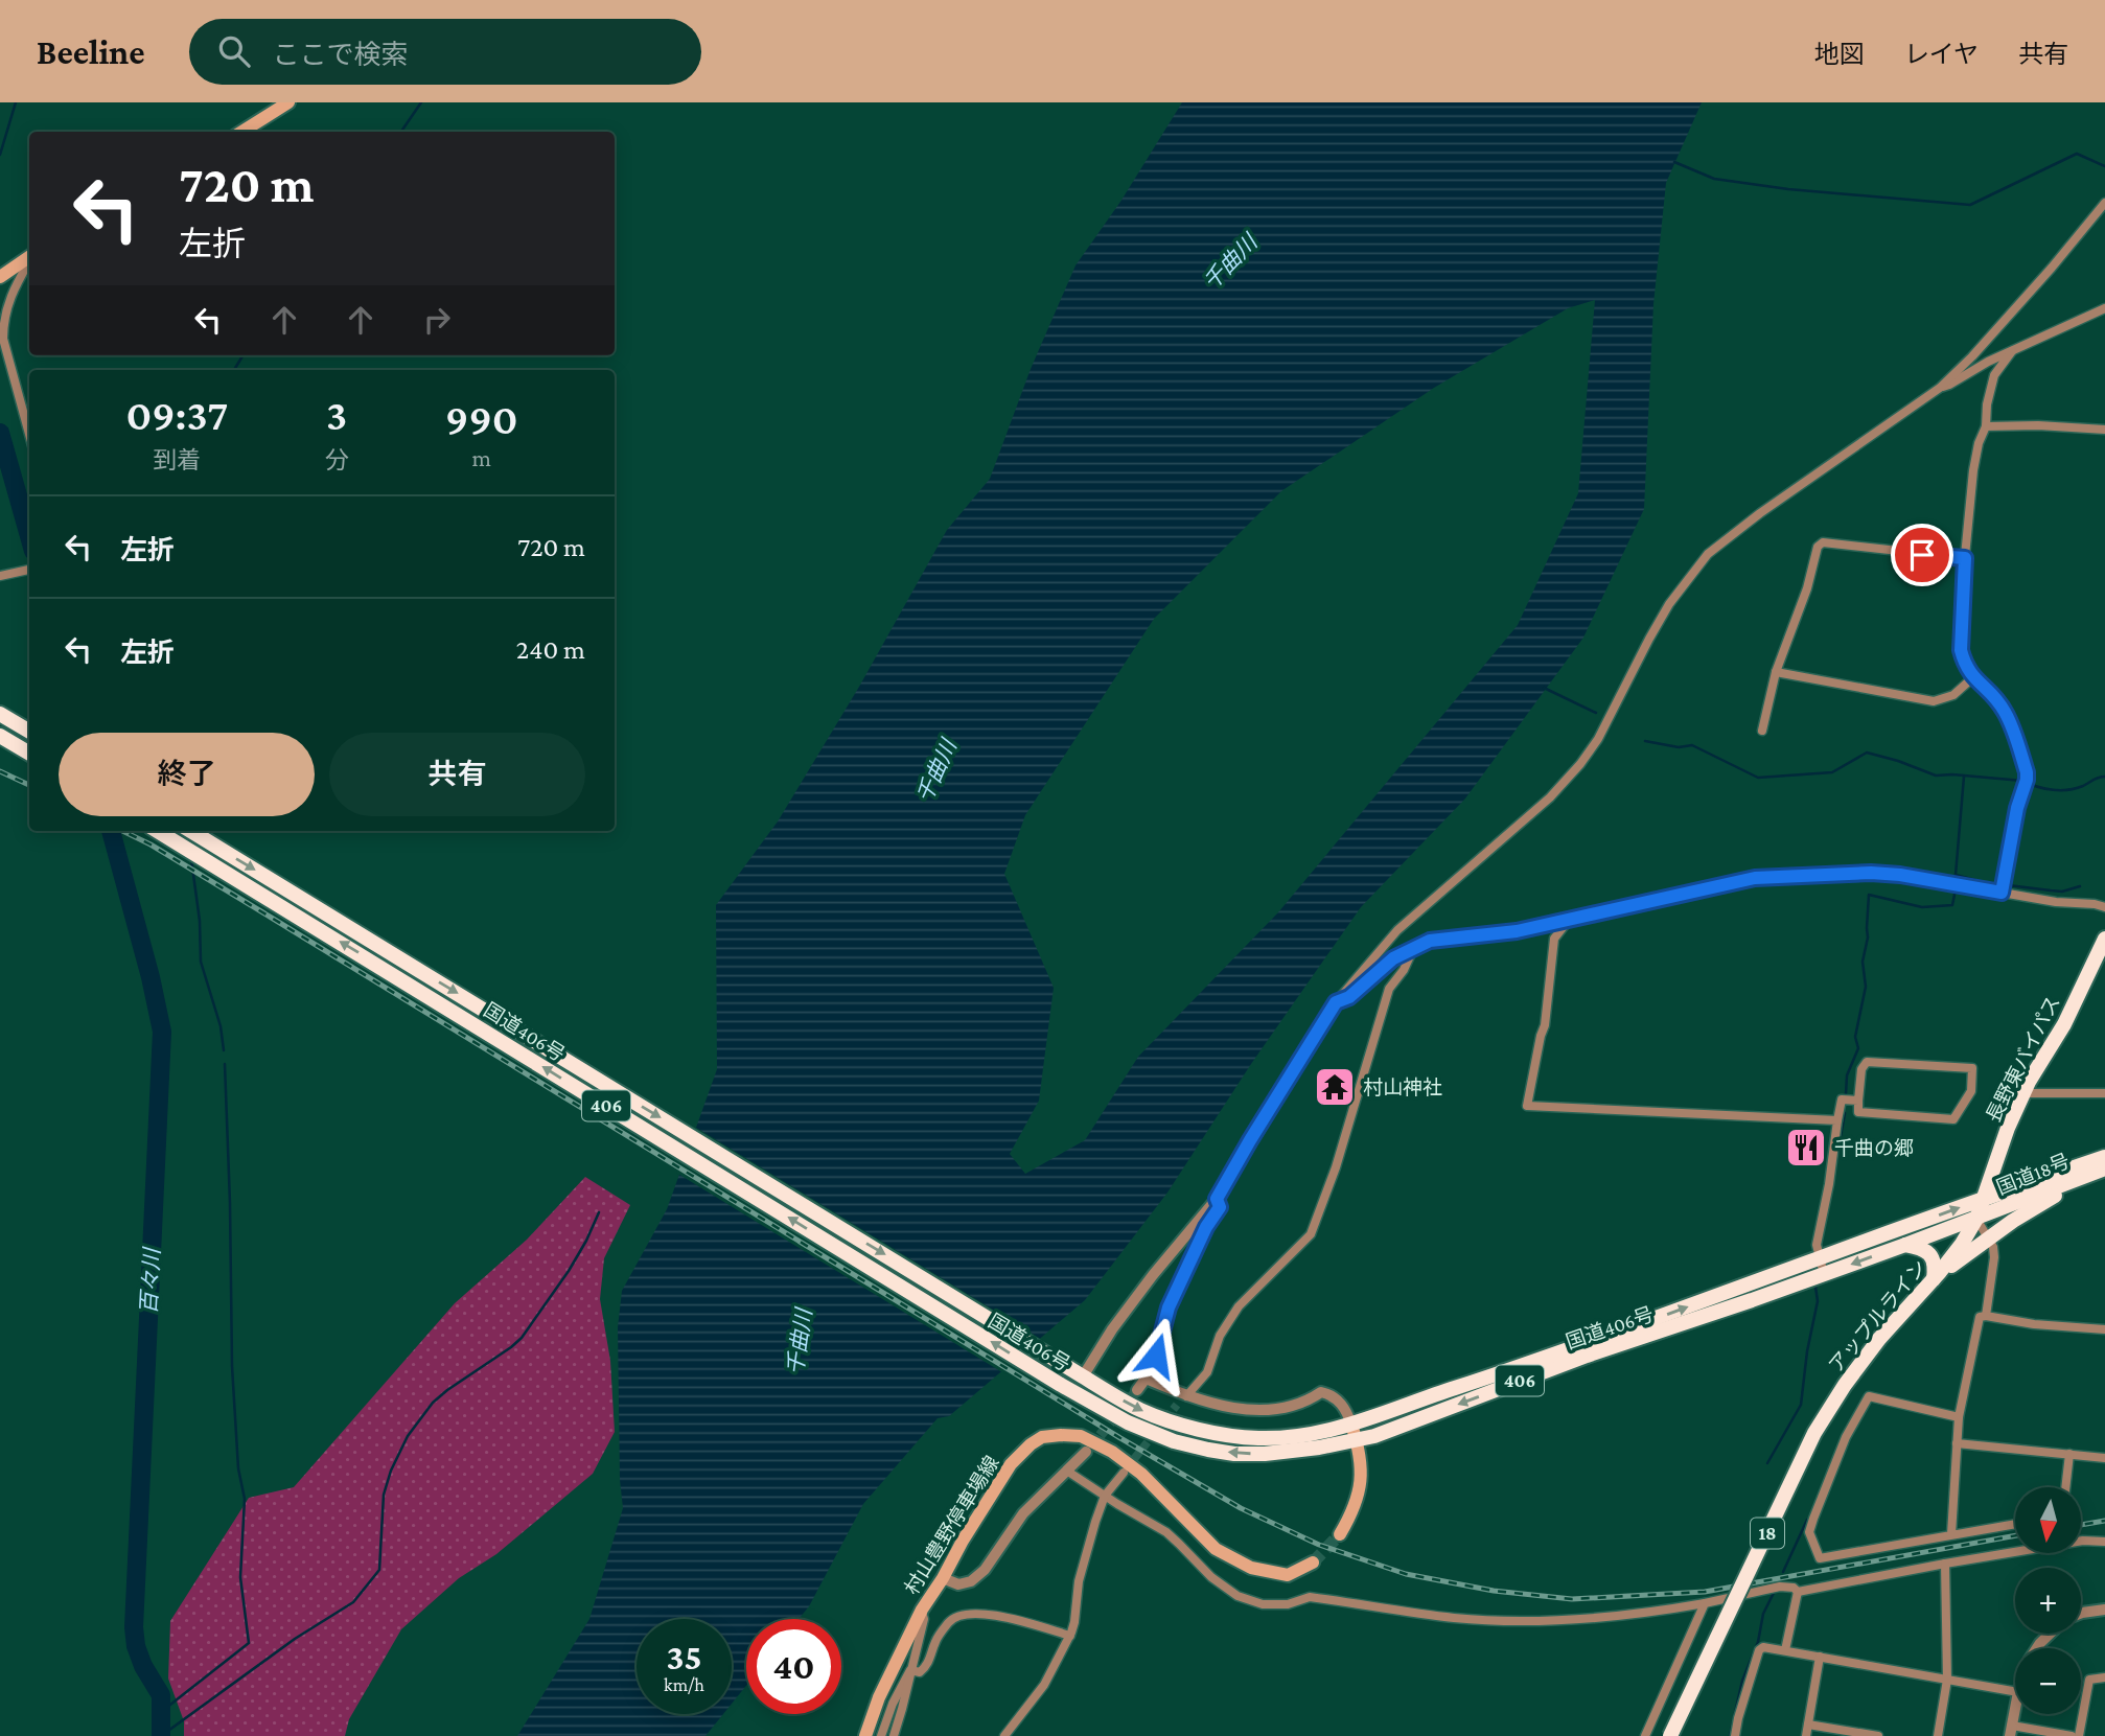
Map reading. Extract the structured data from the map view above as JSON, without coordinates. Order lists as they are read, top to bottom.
{
  "streets": {
    "highway": [
      "国道406号",
      "長野東バイパス",
      "406",
      "国道18号",
      "アップルライン",
      "18"
    ],
    "main road": ["村山豊野停車場線"]
  },
  "crossings": [
    ["国道406号", "長野東バイパス"],
    ["国道406号", "国道18号"],
    ["国道406号", "アップルライン"],
    ["長野東バイパス", "国道18号"],
    ["長野東バイパス", "アップルライン"],
    ["国道18号", "アップルライン"]
  ],
  "water": ["千曲川", "百々川"],
  "places": {
    "temple": ["村山神社"],
    "restaurant": ["千曲の郷"]
  },
  "north": "bottom",
  "page": {
    "header": "Beeline",
    "search": "ここで検索",
    "nav": ["地図", "レイヤ", "共有"],
    "turn": ["720 m", "左折"],
    "eta": [
      "09:37",
      "到着",
      "3",
      "分",
      "990",
      "m"
    ],
    "list": [
      {
        "name": "左折",
        "value": "720 m"
      },
      {
        "name": "左折",
        "value": "240 m"
      }
    ],
    "buttons": ["終了", "共有"],
    "map_buttons": ["+", "−"],
    "speed": "35 km/h",
    "limit": "40"
  }
}
